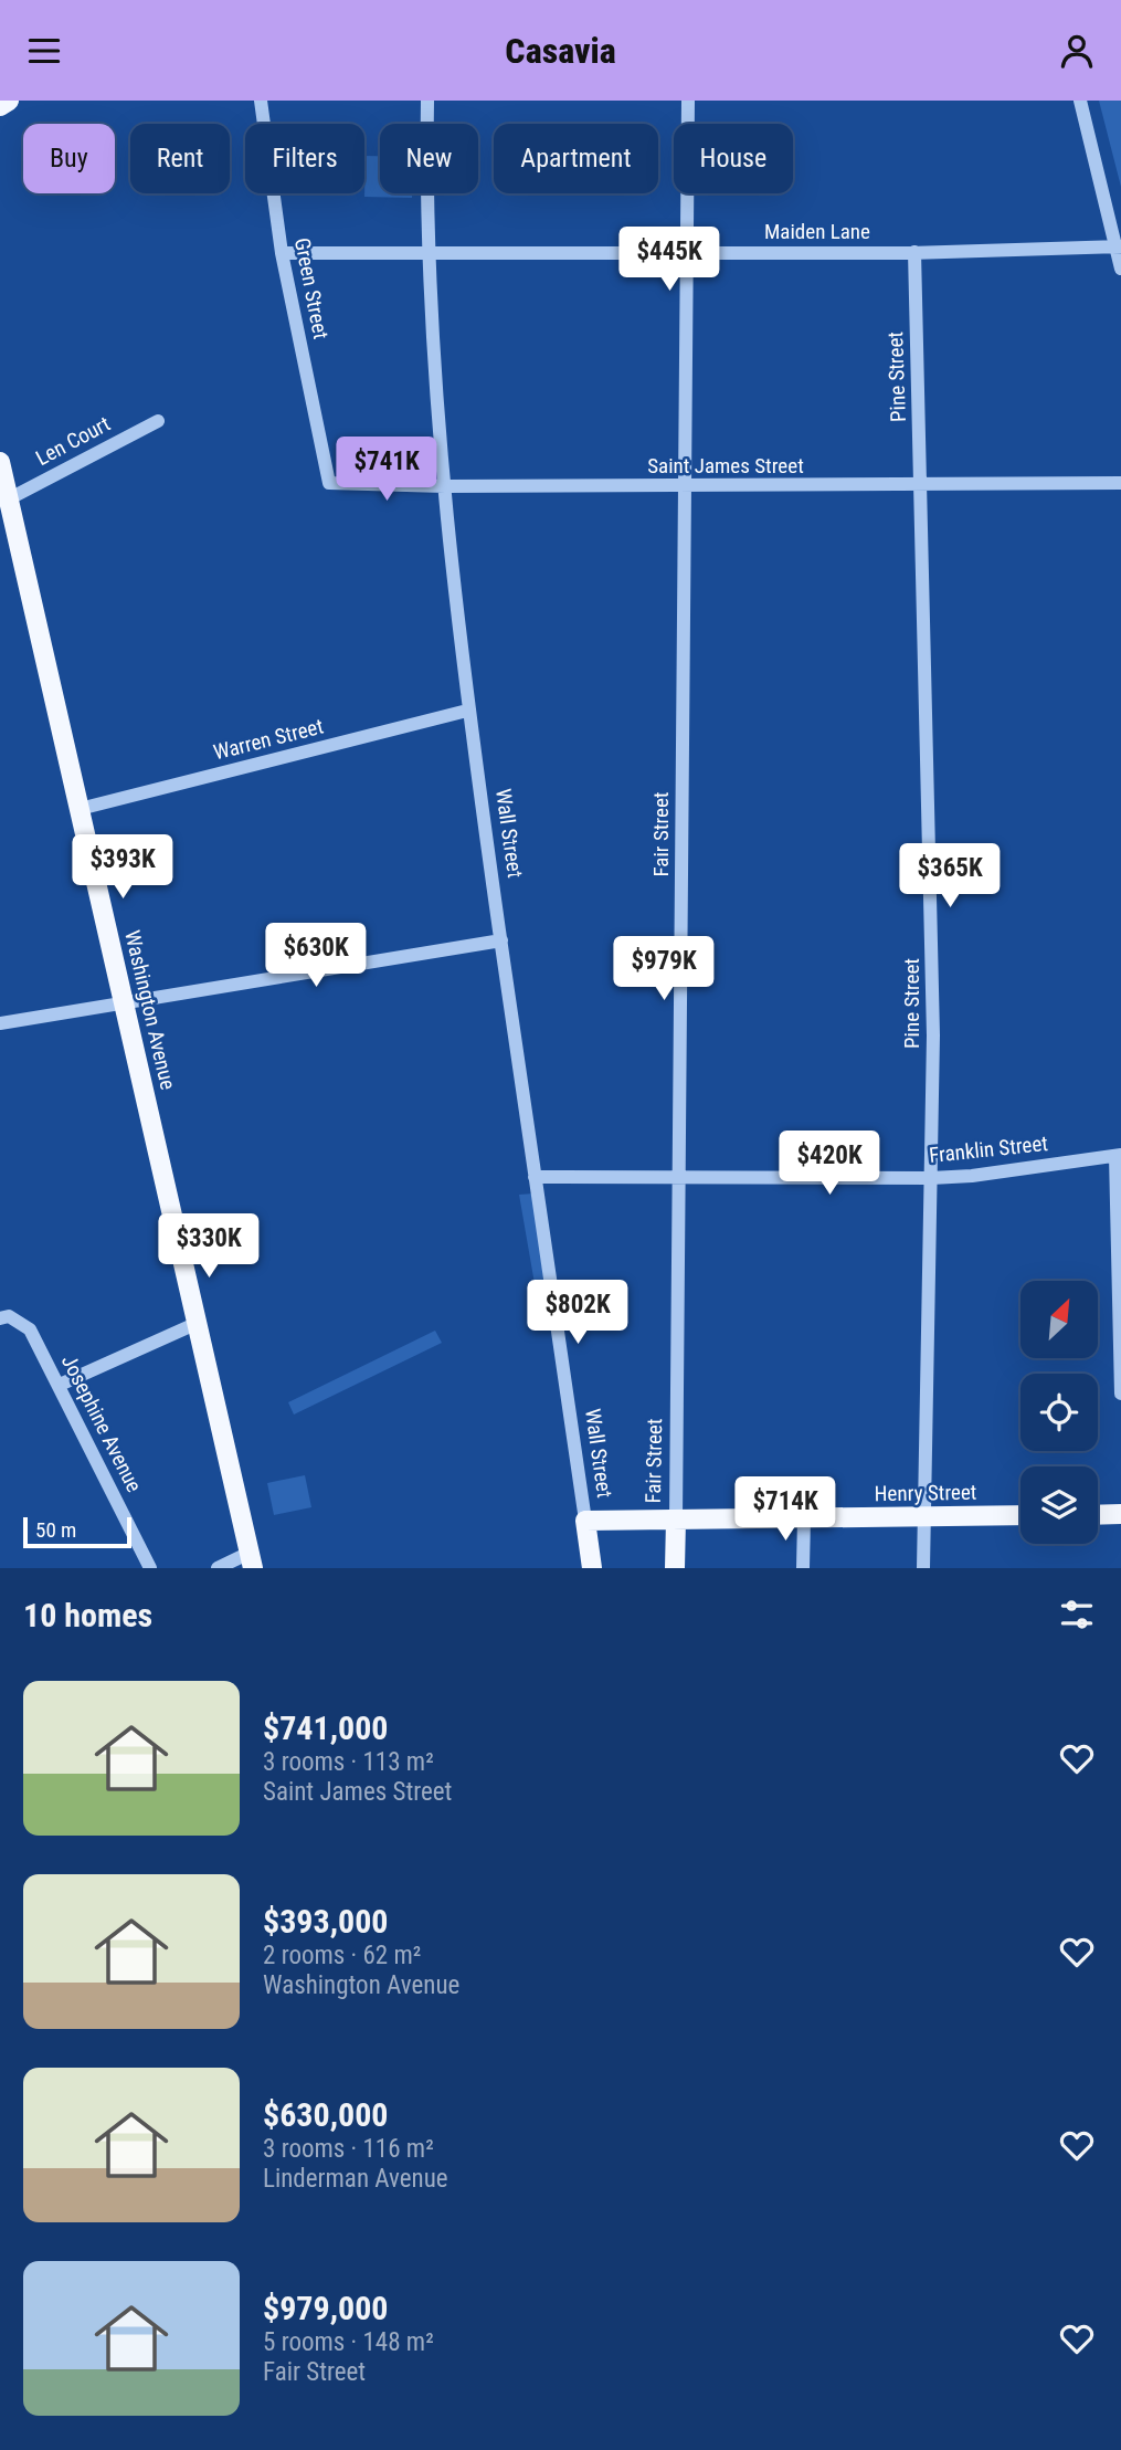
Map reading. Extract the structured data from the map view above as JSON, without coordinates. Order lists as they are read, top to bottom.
{
  "streets": {
    "main road": [
      "Wall Street",
      "Fair Street",
      "Washington Avenue",
      "Henry Street"
    ],
    "street": [
      "Maiden Lane",
      "Green Street",
      "Pine Street",
      "Len Court",
      "Saint James Street",
      "Warren Street",
      "Franklin Street",
      "Josephine Avenue"
    ]
  },
  "crossings": [
    ["Maiden Lane", "Green Street"],
    ["Maiden Lane", "Pine Street"],
    ["Maiden Lane", "Wall Street"],
    ["Maiden Lane", "Fair Street"],
    ["Green Street", "Saint James Street"],
    ["Pine Street", "Saint James Street"],
    ["Pine Street", "Franklin Street"],
    ["Pine Street", "Henry Street"],
    ["Len Court", "Washington Avenue"],
    ["Saint James Street", "Wall Street"],
    ["Saint James Street", "Fair Street"],
    ["Warren Street", "Wall Street"],
    ["Warren Street", "Washington Avenue"],
    ["Wall Street", "Franklin Street"],
    ["Wall Street", "Henry Street"],
    ["Fair Street", "Franklin Street"],
    ["Fair Street", "Henry Street"]
  ],
  "scale_bar": "50 m",
  "north": "top right",
  "page": {
    "header": "Casavia",
    "chip": [
      "Buy",
      "Rent",
      "Filters",
      "New",
      "Apartment",
      "House"
    ],
    "price": [
      "$445K",
      "$741K",
      "$393K",
      "$365K",
      "$630K",
      "$979K",
      "$420K",
      "$330K",
      "$802K",
      "$714K"
    ],
    "scale": "50 m",
    "heading": "10 homes",
    "list": [
      {
        "name": "$741,000",
        "note": "3 rooms · 113 m² · Saint James Street"
      },
      {
        "name": "$393,000",
        "note": "2 rooms · 62 m² · Washington Avenue"
      },
      {
        "name": "$630,000",
        "note": "3 rooms · 116 m² · Linderman Avenue"
      },
      {
        "name": "$979,000",
        "note": "5 rooms · 148 m² · Fair Street"
      }
    ]
  }
}
